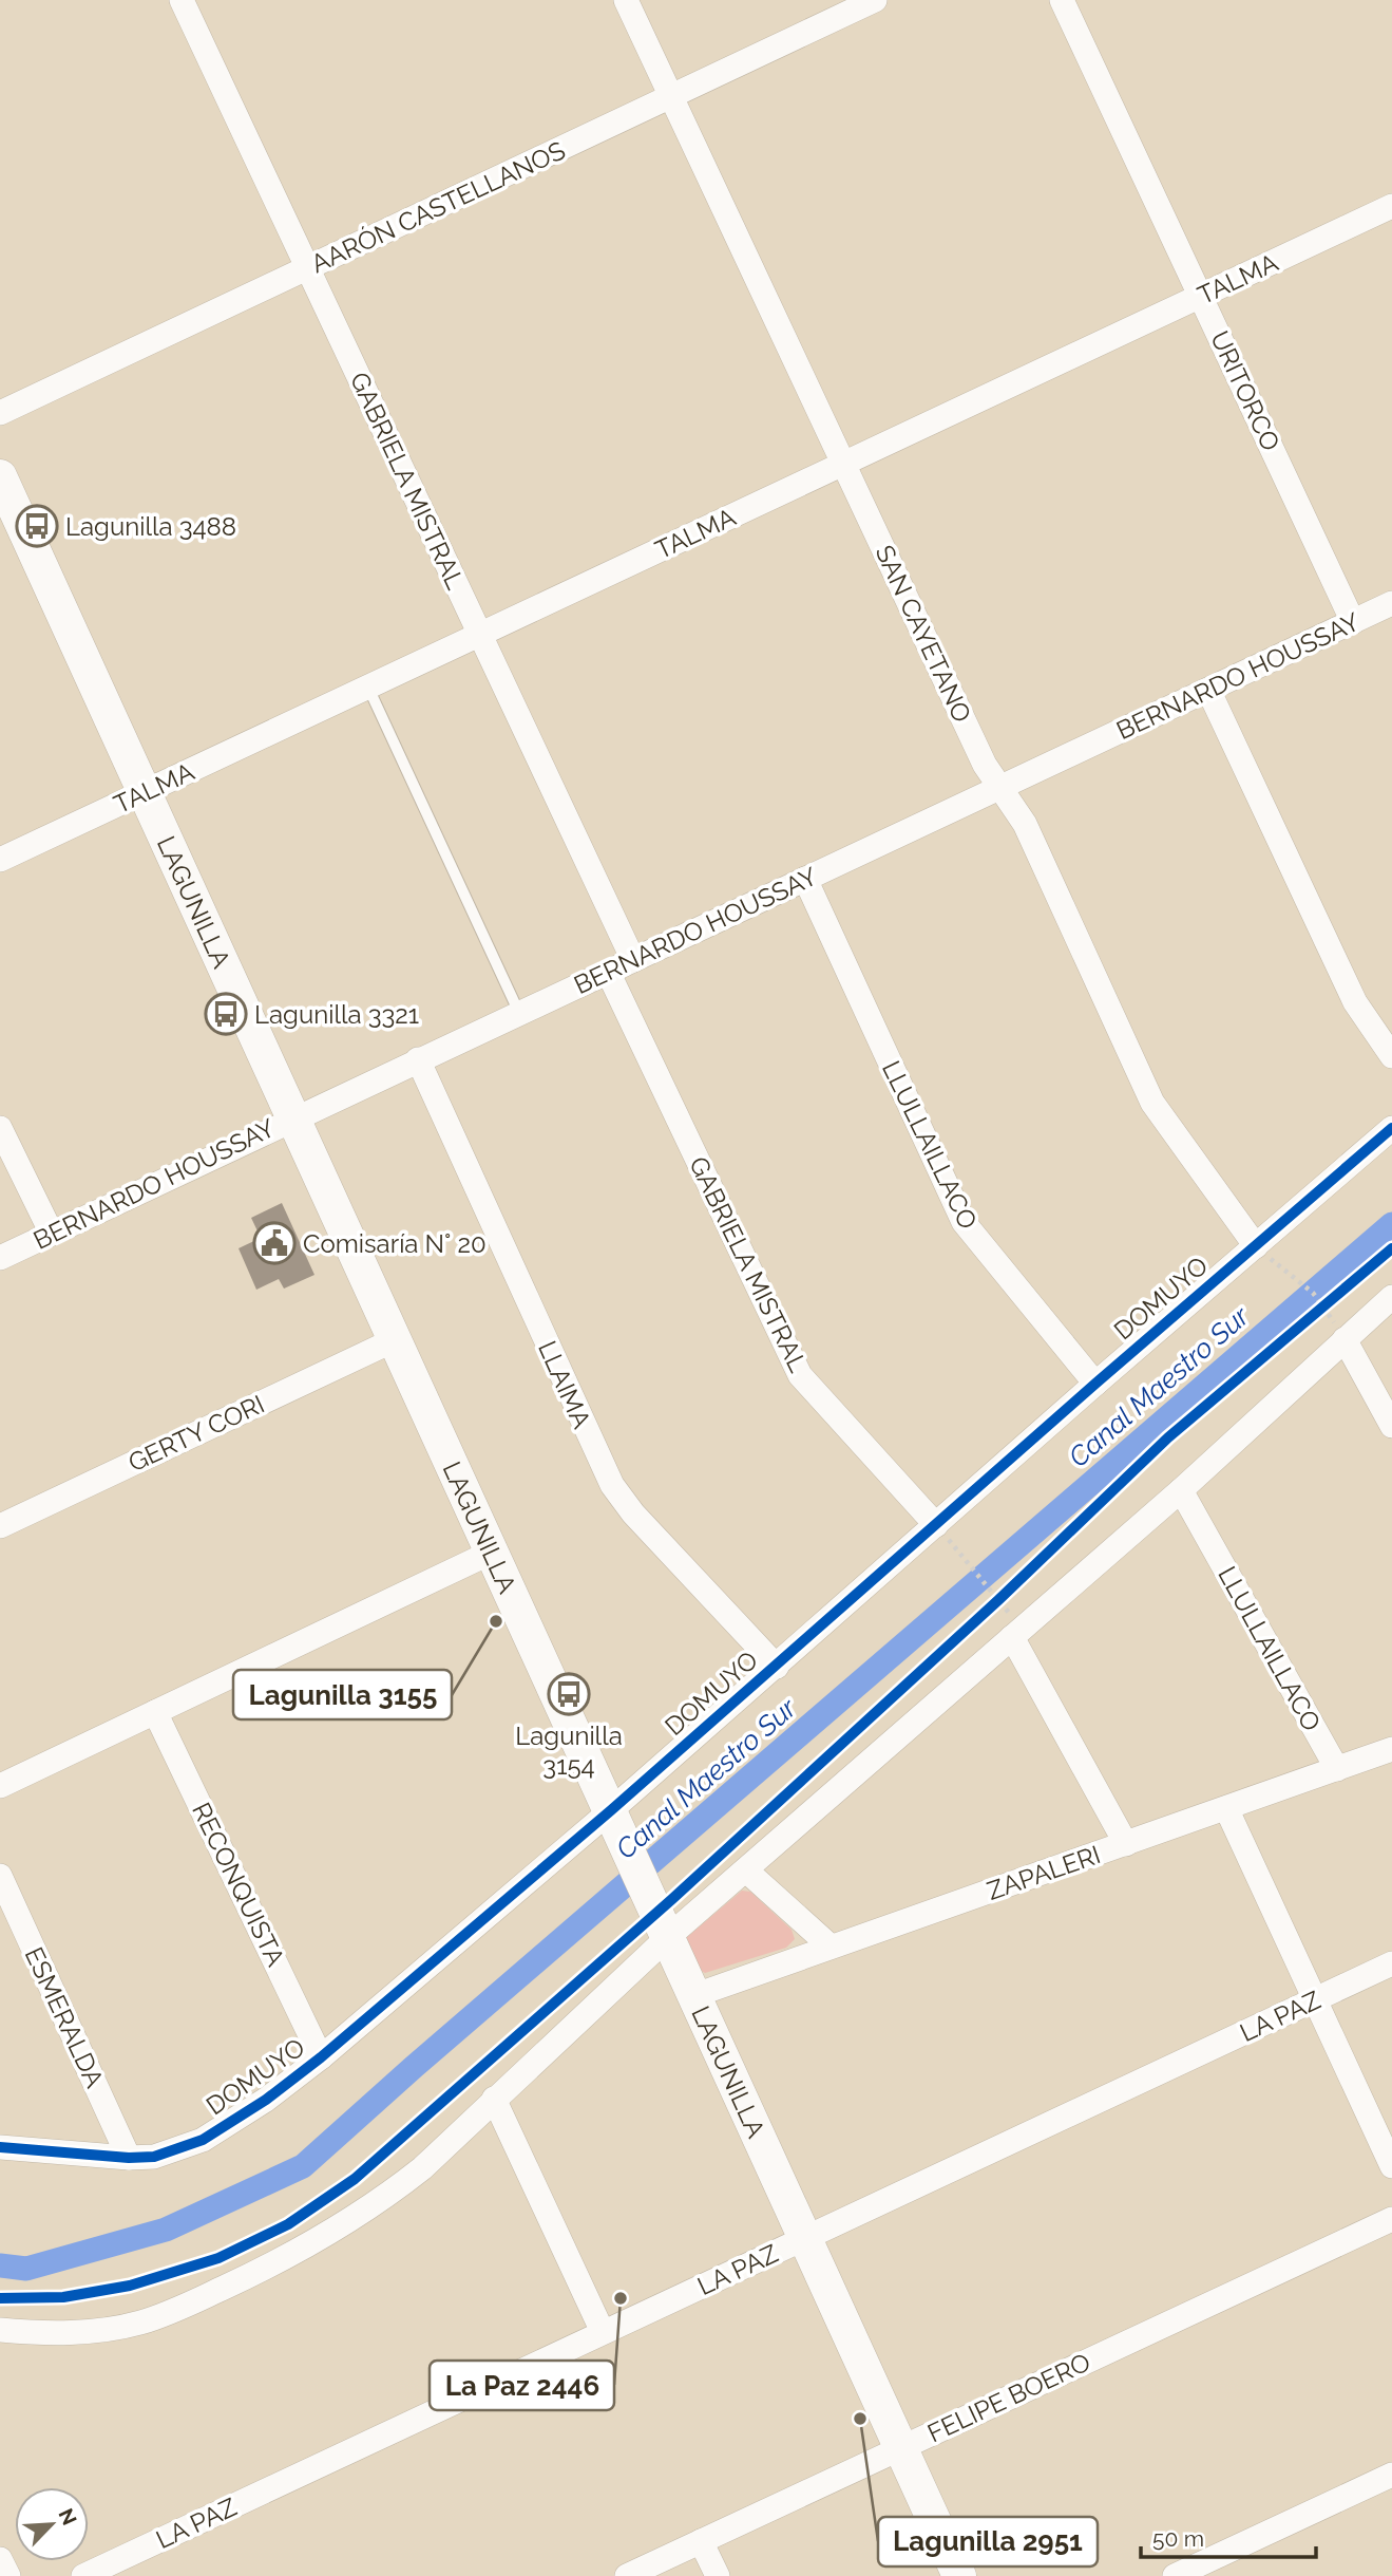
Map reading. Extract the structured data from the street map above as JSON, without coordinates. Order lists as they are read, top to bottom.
{
  "streets": {
    "main road": ["LAGUNILLA"],
    "street": [
      "AARÓN CASTELLANOS",
      "TALMA",
      "URITORCO",
      "GABRIELA MISTRAL",
      "SAN CAYETANO",
      "BERNARDO HOUSSAY",
      "LLULLAILLACO",
      "DOMUYO",
      "LLAIMA",
      "GERTY CORI",
      "ZAPALERI",
      "RECONQUISTA",
      "LA PAZ",
      "ESMERALDA",
      "FELIPE BOERO"
    ]
  },
  "crossings": [
    ["AARÓN CASTELLANOS", "GABRIELA MISTRAL"],
    ["AARÓN CASTELLANOS", "SAN CAYETANO"],
    ["TALMA", "URITORCO"],
    ["TALMA", "GABRIELA MISTRAL"],
    ["TALMA", "SAN CAYETANO"],
    ["TALMA", "LAGUNILLA"],
    ["URITORCO", "BERNARDO HOUSSAY"],
    ["GABRIELA MISTRAL", "BERNARDO HOUSSAY"],
    ["GABRIELA MISTRAL", "DOMUYO"],
    ["SAN CAYETANO", "BERNARDO HOUSSAY"],
    ["SAN CAYETANO", "DOMUYO"],
    ["BERNARDO HOUSSAY", "LAGUNILLA"],
    ["BERNARDO HOUSSAY", "LLULLAILLACO"],
    ["BERNARDO HOUSSAY", "LLAIMA"],
    ["LAGUNILLA", "DOMUYO"],
    ["LAGUNILLA", "GERTY CORI"],
    ["LAGUNILLA", "ZAPALERI"],
    ["LAGUNILLA", "LA PAZ"],
    ["LAGUNILLA", "FELIPE BOERO"],
    ["LLULLAILLACO", "DOMUYO"],
    ["LLULLAILLACO", "ZAPALERI"],
    ["DOMUYO", "LLAIMA"],
    ["DOMUYO", "RECONQUISTA"],
    ["DOMUYO", "ESMERALDA"]
  ],
  "water": ["Canal Maestro Sur"],
  "places": {
    "bus stop": ["Lagunilla 3488", "Lagunilla 3321", "Lagunilla 3154"],
    "public building": ["Comisaría N° 20"],
    "other": ["Lagunilla 3155", "La Paz 2446", "Lagunilla 2951"]
  },
  "scale_bar": "50 m",
  "north": "top right"
}
